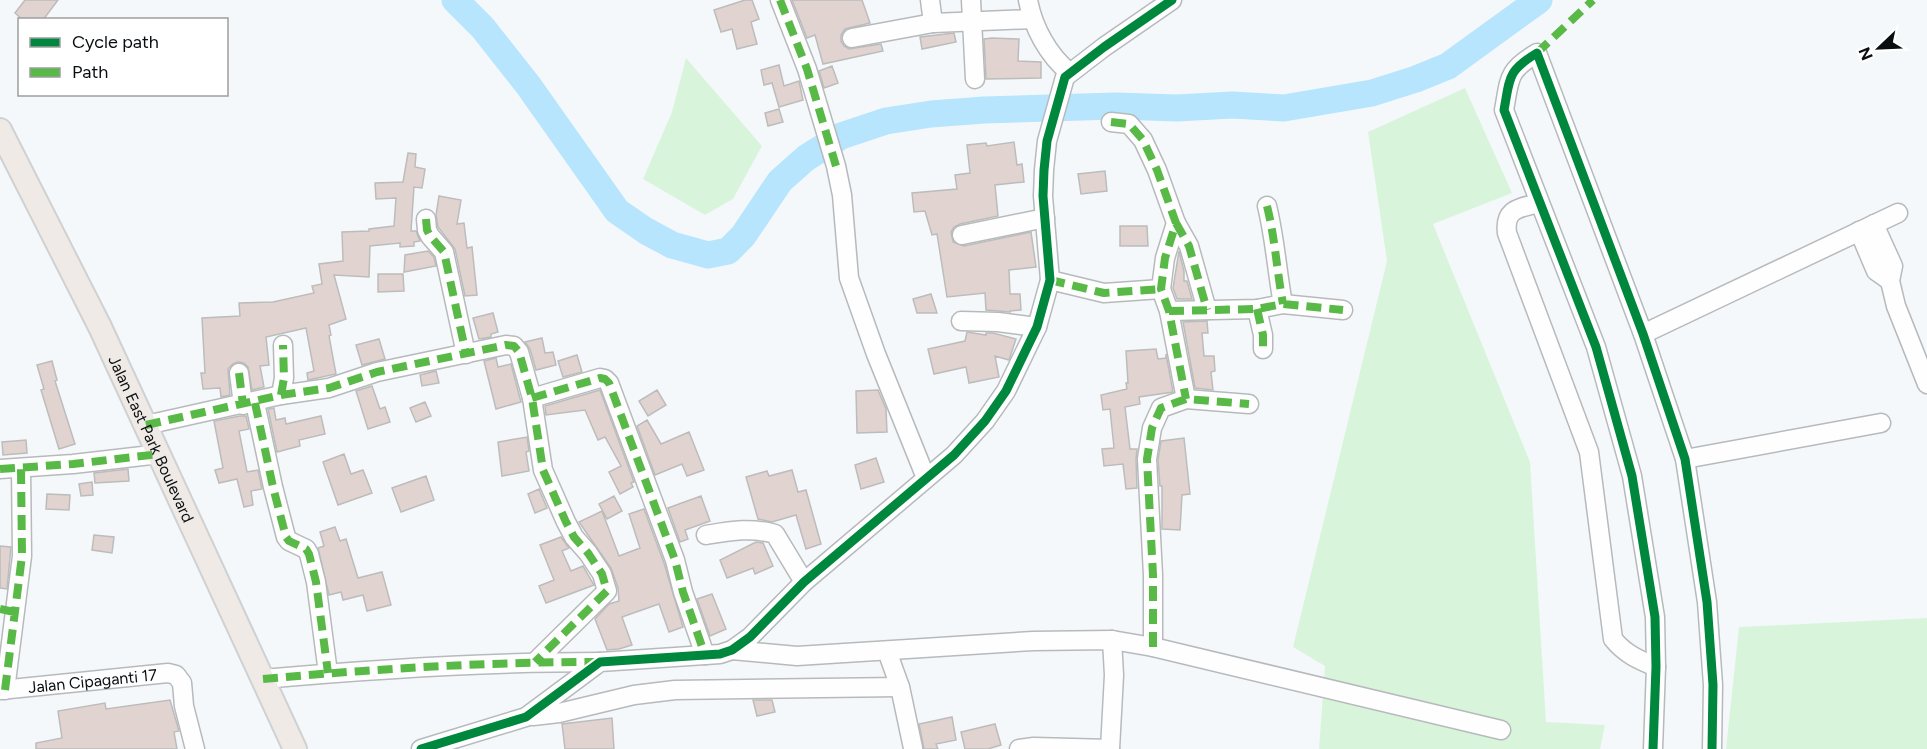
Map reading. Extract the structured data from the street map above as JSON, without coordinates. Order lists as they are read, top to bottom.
{
  "streets": {
    "main road": ["Jalan East Park Boulevard"],
    "street": ["Jalan Cipaganti 17"]
  },
  "legend": ["Cycle path", "Path"],
  "north": "bottom left"
}
